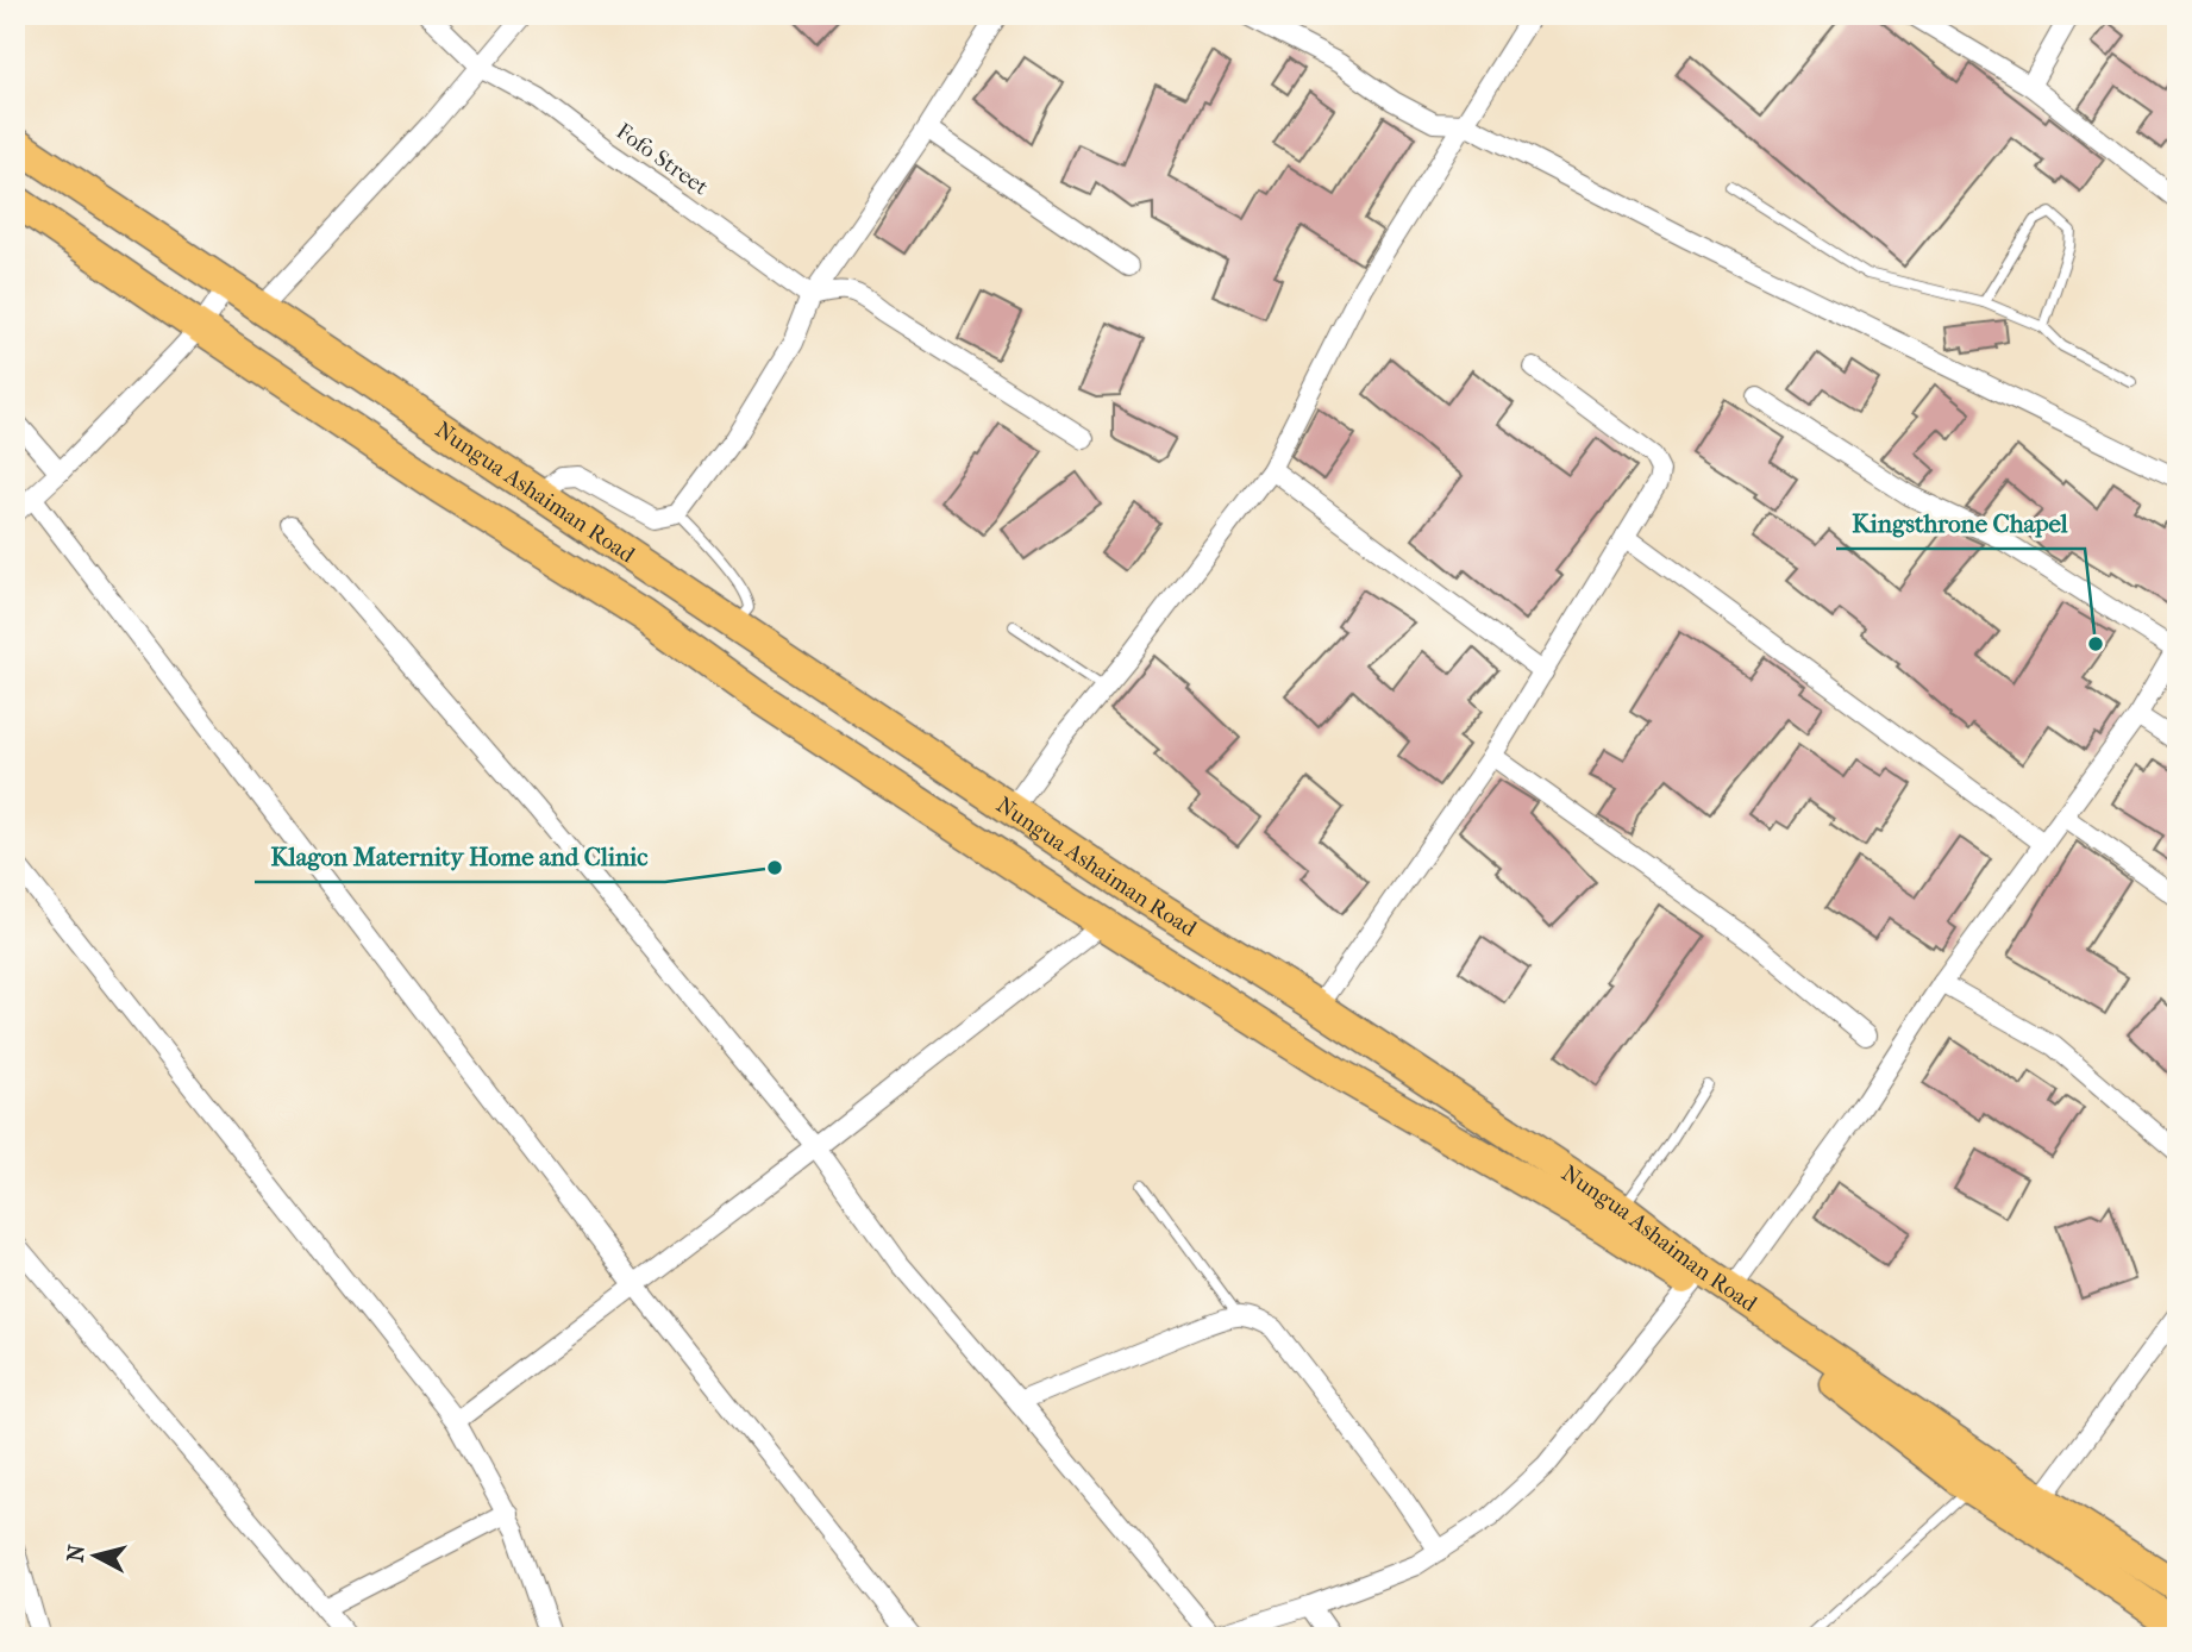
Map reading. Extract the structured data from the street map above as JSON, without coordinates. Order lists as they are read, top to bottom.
{
  "streets": {
    "main road": ["Nungua Ashaiman Road"],
    "street": ["Fofo Street"]
  },
  "places": ["Kingsthrone Chapel", "Klagon Maternity Home and Clinic"],
  "north": "left"
}
